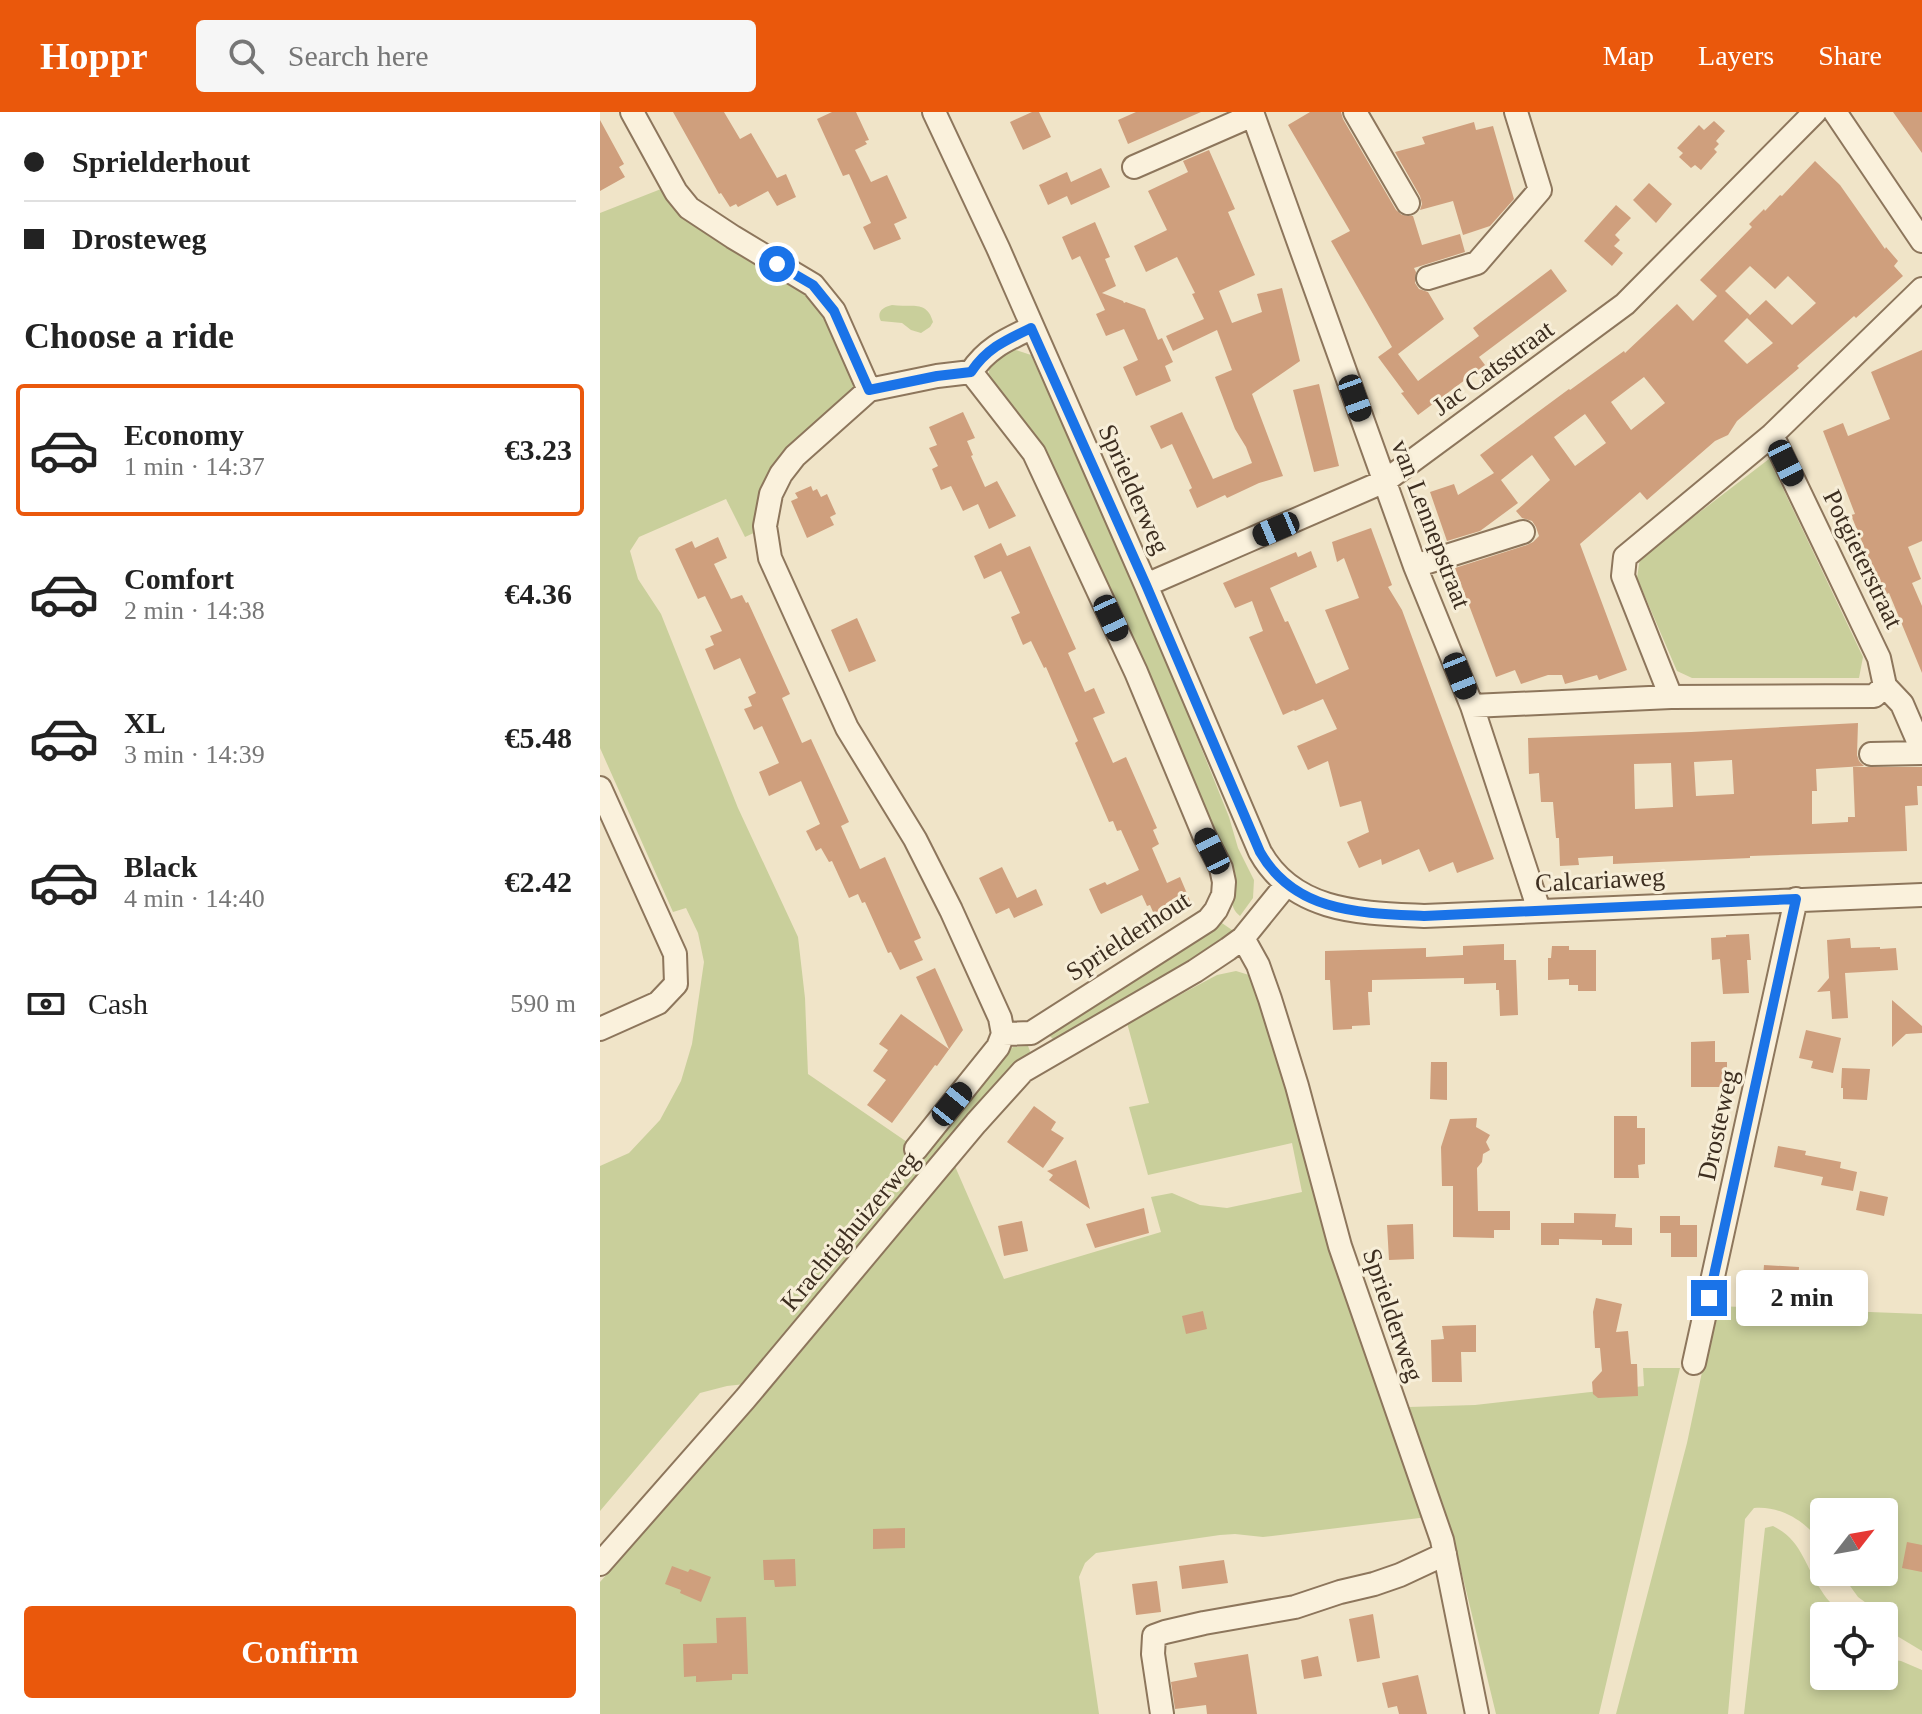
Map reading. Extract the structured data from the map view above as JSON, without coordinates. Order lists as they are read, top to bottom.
{
  "streets": {
    "street": [
      "Jac Catsstraat",
      "Sprielderweg",
      "van Lennepstraat",
      "Potgieterstraat",
      "Calcariaweg",
      "Sprielderhout",
      "Drosteweg",
      "Krachtighuizerweg"
    ]
  },
  "crossings": [
    ["Jac Catsstraat", "Sprielderweg"],
    ["Jac Catsstraat", "van Lennepstraat"],
    ["Sprielderweg", "Calcariaweg"],
    ["Sprielderweg", "Krachtighuizerweg"],
    ["van Lennepstraat", "Calcariaweg"],
    ["Calcariaweg", "Drosteweg"],
    ["Calcariaweg", "Krachtighuizerweg"]
  ],
  "north": "top right",
  "page": {
    "header": "Hoppr",
    "search": "Search here",
    "nav": ["Map", "Layers", "Share"],
    "banner": ["Sprielderhout", "Drosteweg"],
    "heading": "Choose a ride",
    "list": [
      {
        "name": "Economy",
        "note": "1 min · 14:37",
        "value": "€3.23"
      },
      {
        "name": "Comfort",
        "note": "2 min · 14:38",
        "value": "€4.36"
      },
      {
        "name": "XL",
        "note": "3 min · 14:39",
        "value": "€5.48"
      },
      {
        "name": "Black",
        "note": "4 min · 14:40",
        "value": "€2.42"
      }
    ],
    "pay": ["Cash", "590 m"],
    "bubble": "2 min",
    "buttons": "Confirm"
  }
}
